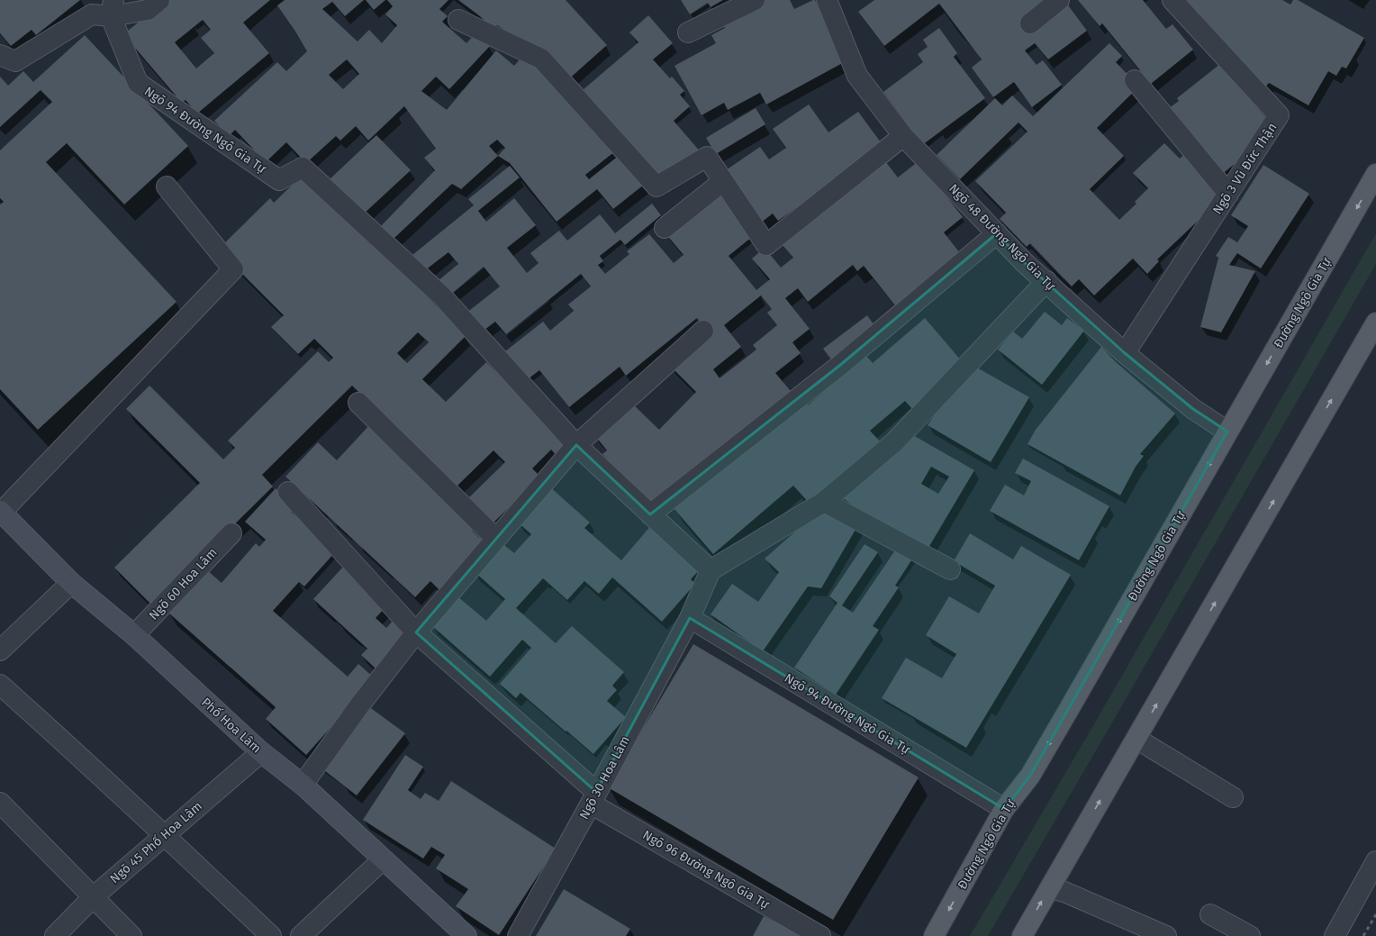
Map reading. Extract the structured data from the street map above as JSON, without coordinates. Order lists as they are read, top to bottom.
{
  "streets": {
    "main road": ["Đường Ngô Gia Tự"],
    "street": [
      "Ngõ 94 Đường Ngô Gia Tự",
      "Ngõ 3 Vũ Đức Thận",
      "Ngõ 48 Đường Ngô Gia Tự",
      "Ngõ 60 Hoa Lâm",
      "Phố Hoa Lâm",
      "Ngõ 30 Hoa Lâm",
      "Ngõ 45 Phố Hoa Lâm",
      "Ngõ 96 Đường Ngô Gia Tự"
    ]
  },
  "crossings": [
    ["Ngõ 94 Đường Ngô Gia Tự", "Đường Ngô Gia Tự"],
    ["Ngõ 94 Đường Ngô Gia Tự", "Ngõ 30 Hoa Lâm"],
    ["Ngõ 3 Vũ Đức Thận", "Ngõ 48 Đường Ngô Gia Tự"],
    ["Ngõ 48 Đường Ngô Gia Tự", "Đường Ngô Gia Tự"],
    ["Ngõ 60 Hoa Lâm", "Phố Hoa Lâm"],
    ["Phố Hoa Lâm", "Ngõ 45 Phố Hoa Lâm"],
    ["Ngõ 30 Hoa Lâm", "Ngõ 96 Đường Ngô Gia Tự"]
  ]
}
